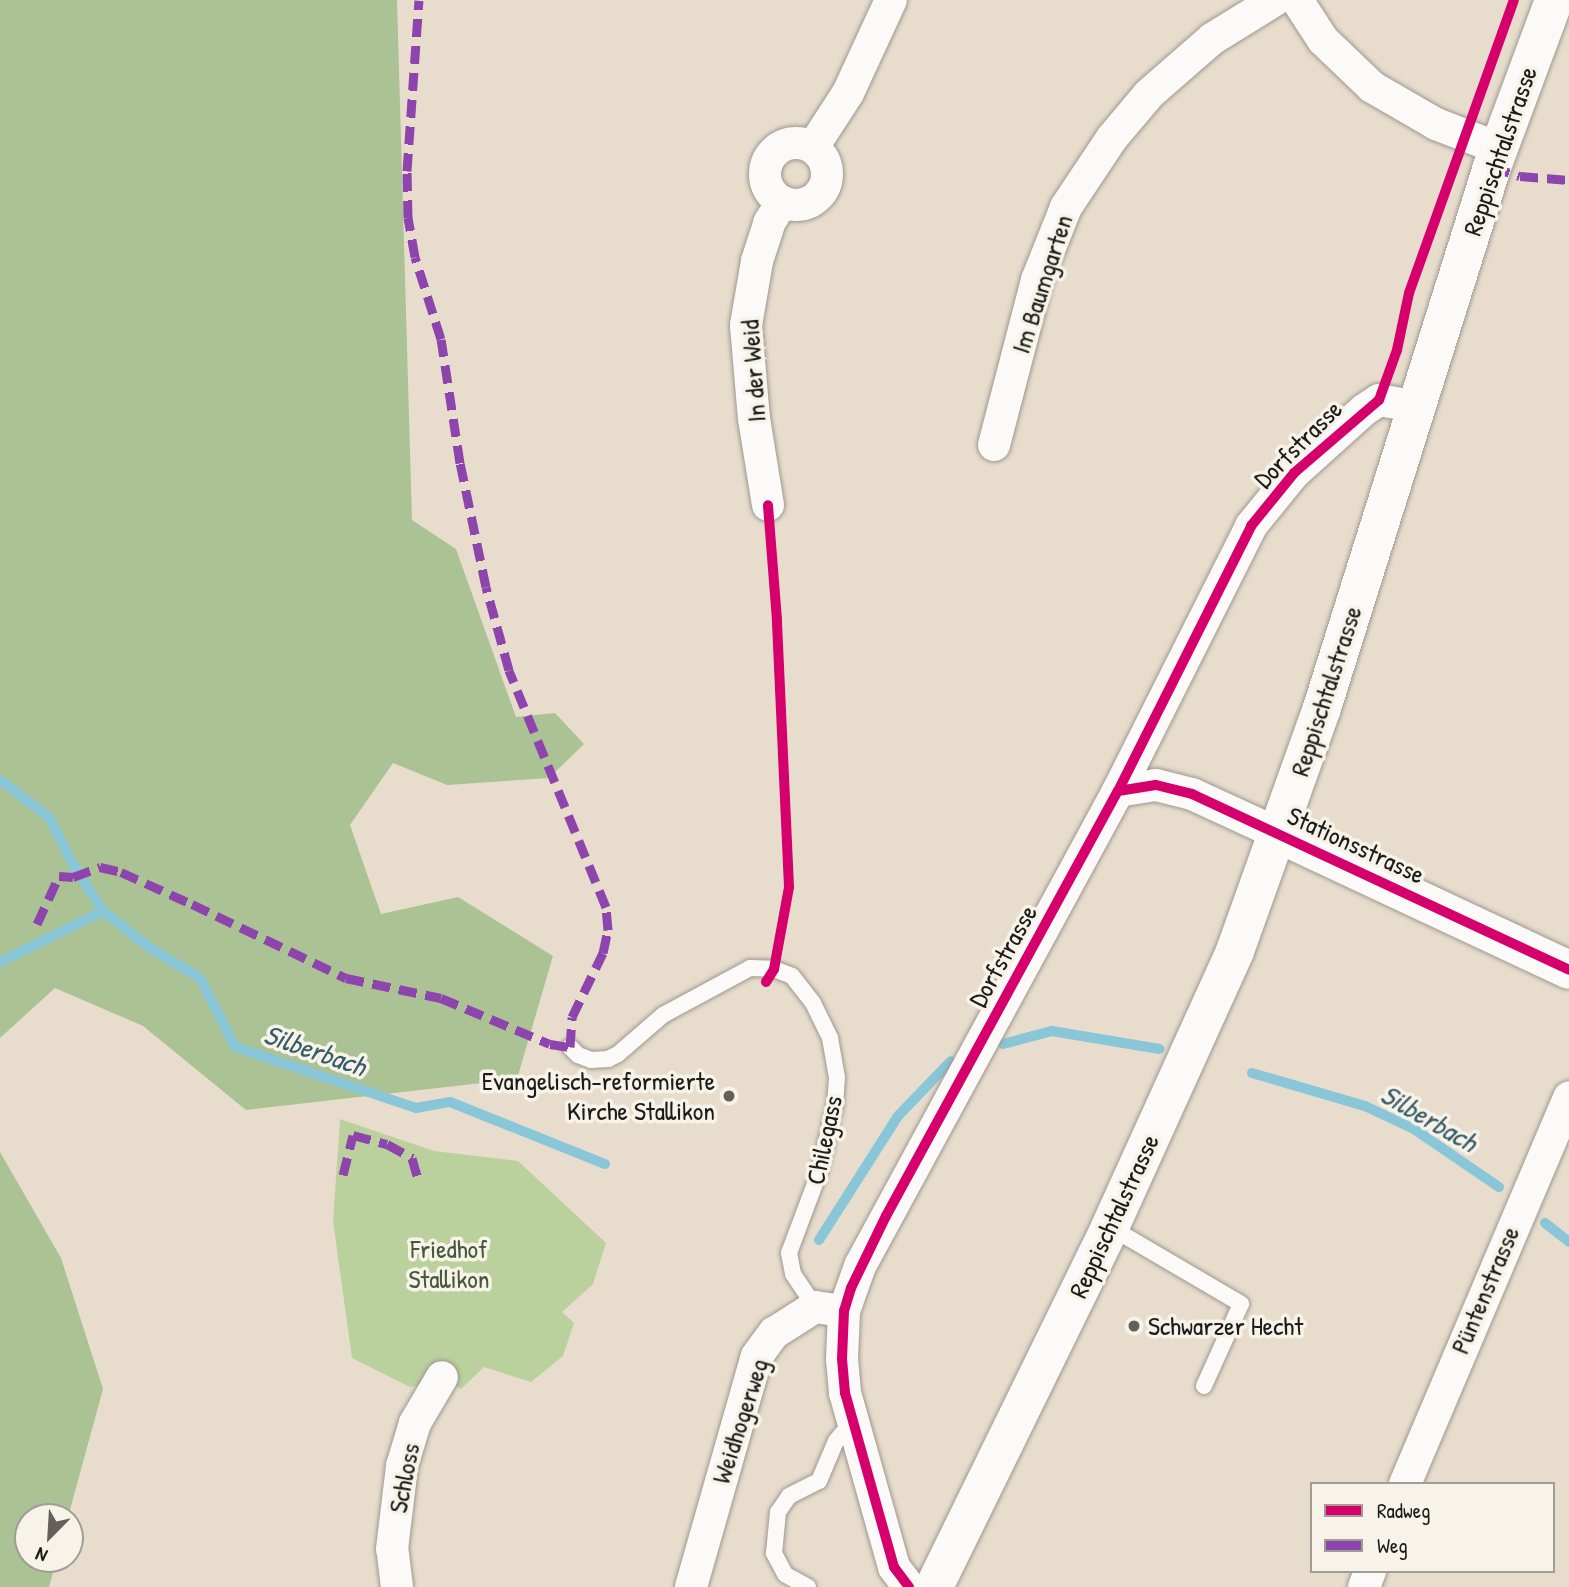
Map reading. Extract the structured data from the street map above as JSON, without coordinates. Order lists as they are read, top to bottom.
{
  "streets": {
    "main road": ["Reppischtalstrasse", "Stationsstrasse"],
    "street": [
      "Im Baumgarten",
      "In der Weid",
      "Dorfstrasse",
      "Püntenstrasse",
      "Weidhogerweg",
      "Schloss"
    ],
    "lane": ["Chilegass"]
  },
  "crossings": [
    ["Reppischtalstrasse", "Dorfstrasse"],
    ["Reppischtalstrasse", "Stationsstrasse"],
    ["Dorfstrasse", "Stationsstrasse"],
    ["Dorfstrasse", "Chilegass"],
    ["Dorfstrasse", "Weidhogerweg"],
    ["Chilegass", "Weidhogerweg"]
  ],
  "water": ["Silberbach"],
  "parks": ["Friedhof Stallikon"],
  "places": ["Evangelisch-reformierte Kirche Stallikon", "Schwarzer Hecht"],
  "legend": ["Radweg", "Weg"],
  "north": "bottom left"
}
